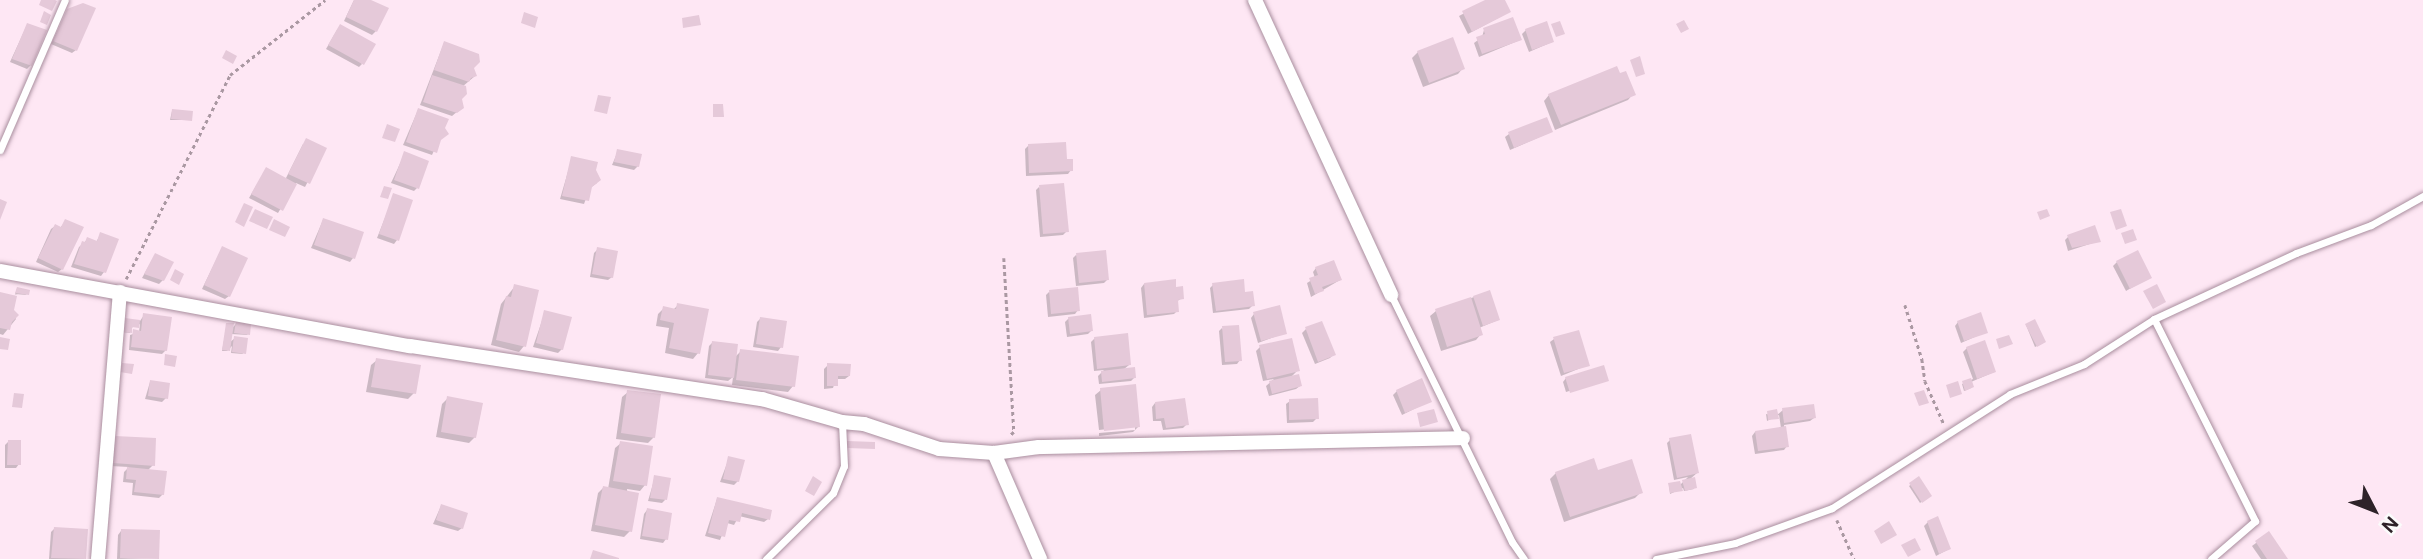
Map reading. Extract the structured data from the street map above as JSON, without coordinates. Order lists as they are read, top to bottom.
{
  "north": "bottom right"
}
